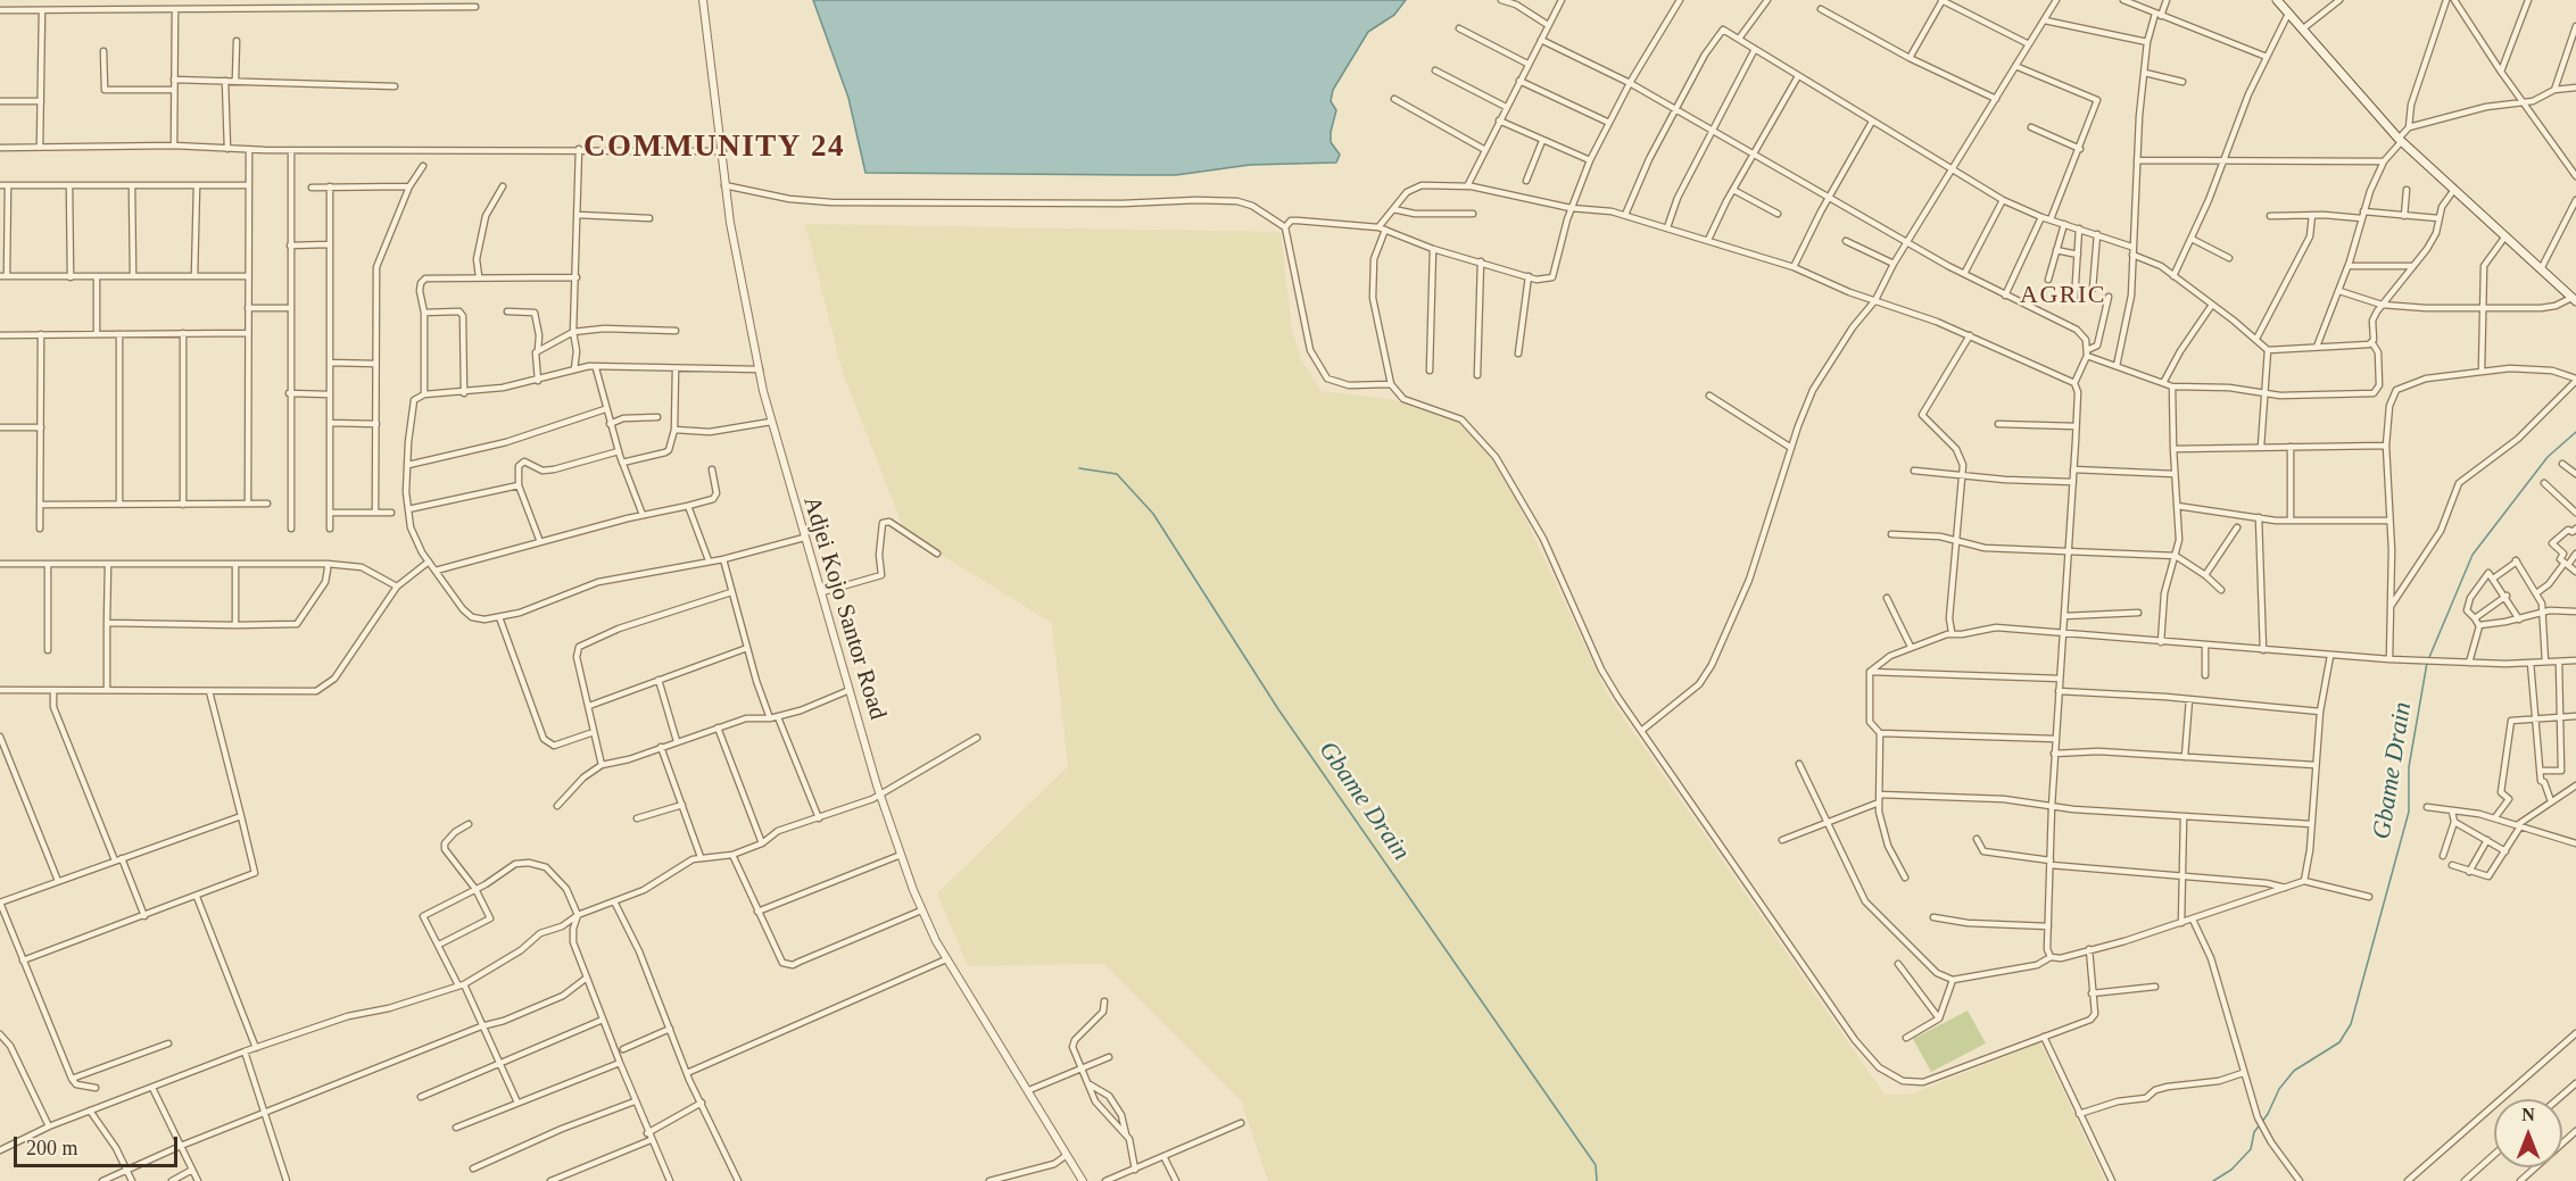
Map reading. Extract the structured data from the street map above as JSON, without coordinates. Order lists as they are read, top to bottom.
{
  "streets": {
    "street": ["Adjei Kojo Santor Road"]
  },
  "districts": ["COMMUNITY 24", "AGRIC"],
  "water": ["Gbame Drain"],
  "scale_bar": "200 m",
  "north": "top"
}
